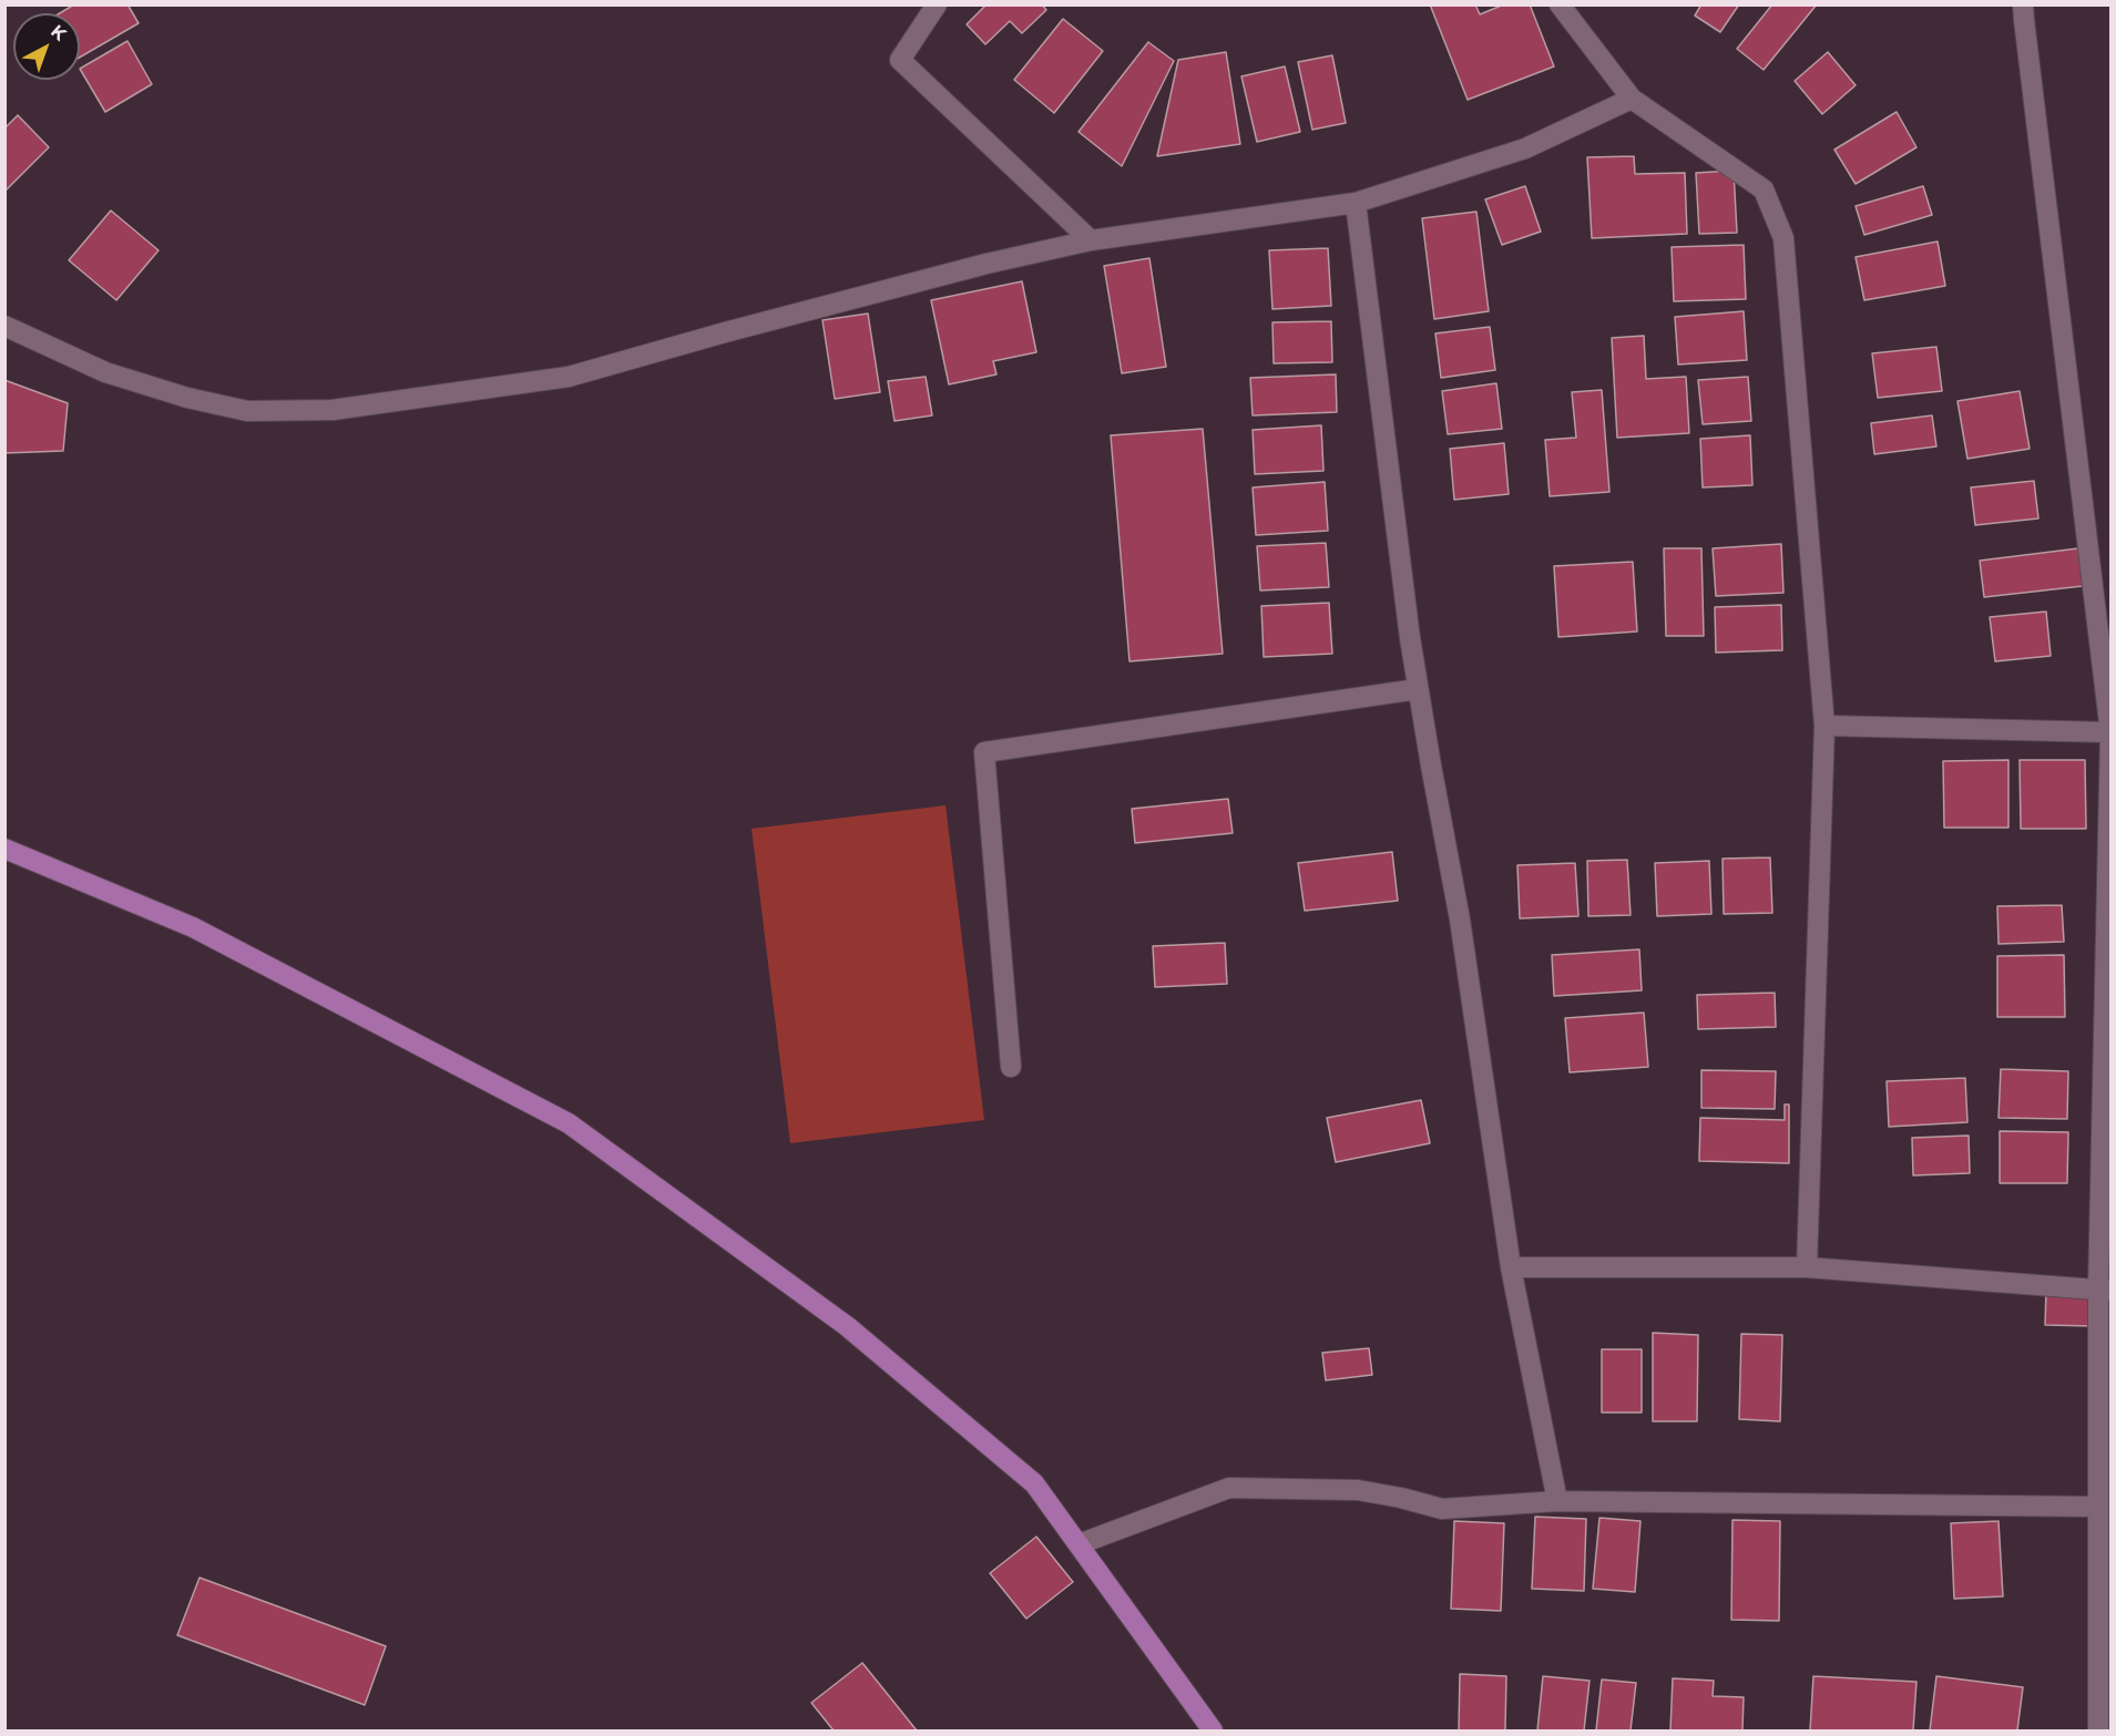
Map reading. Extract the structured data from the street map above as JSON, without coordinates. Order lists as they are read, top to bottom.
{
  "north": "top right"
}
